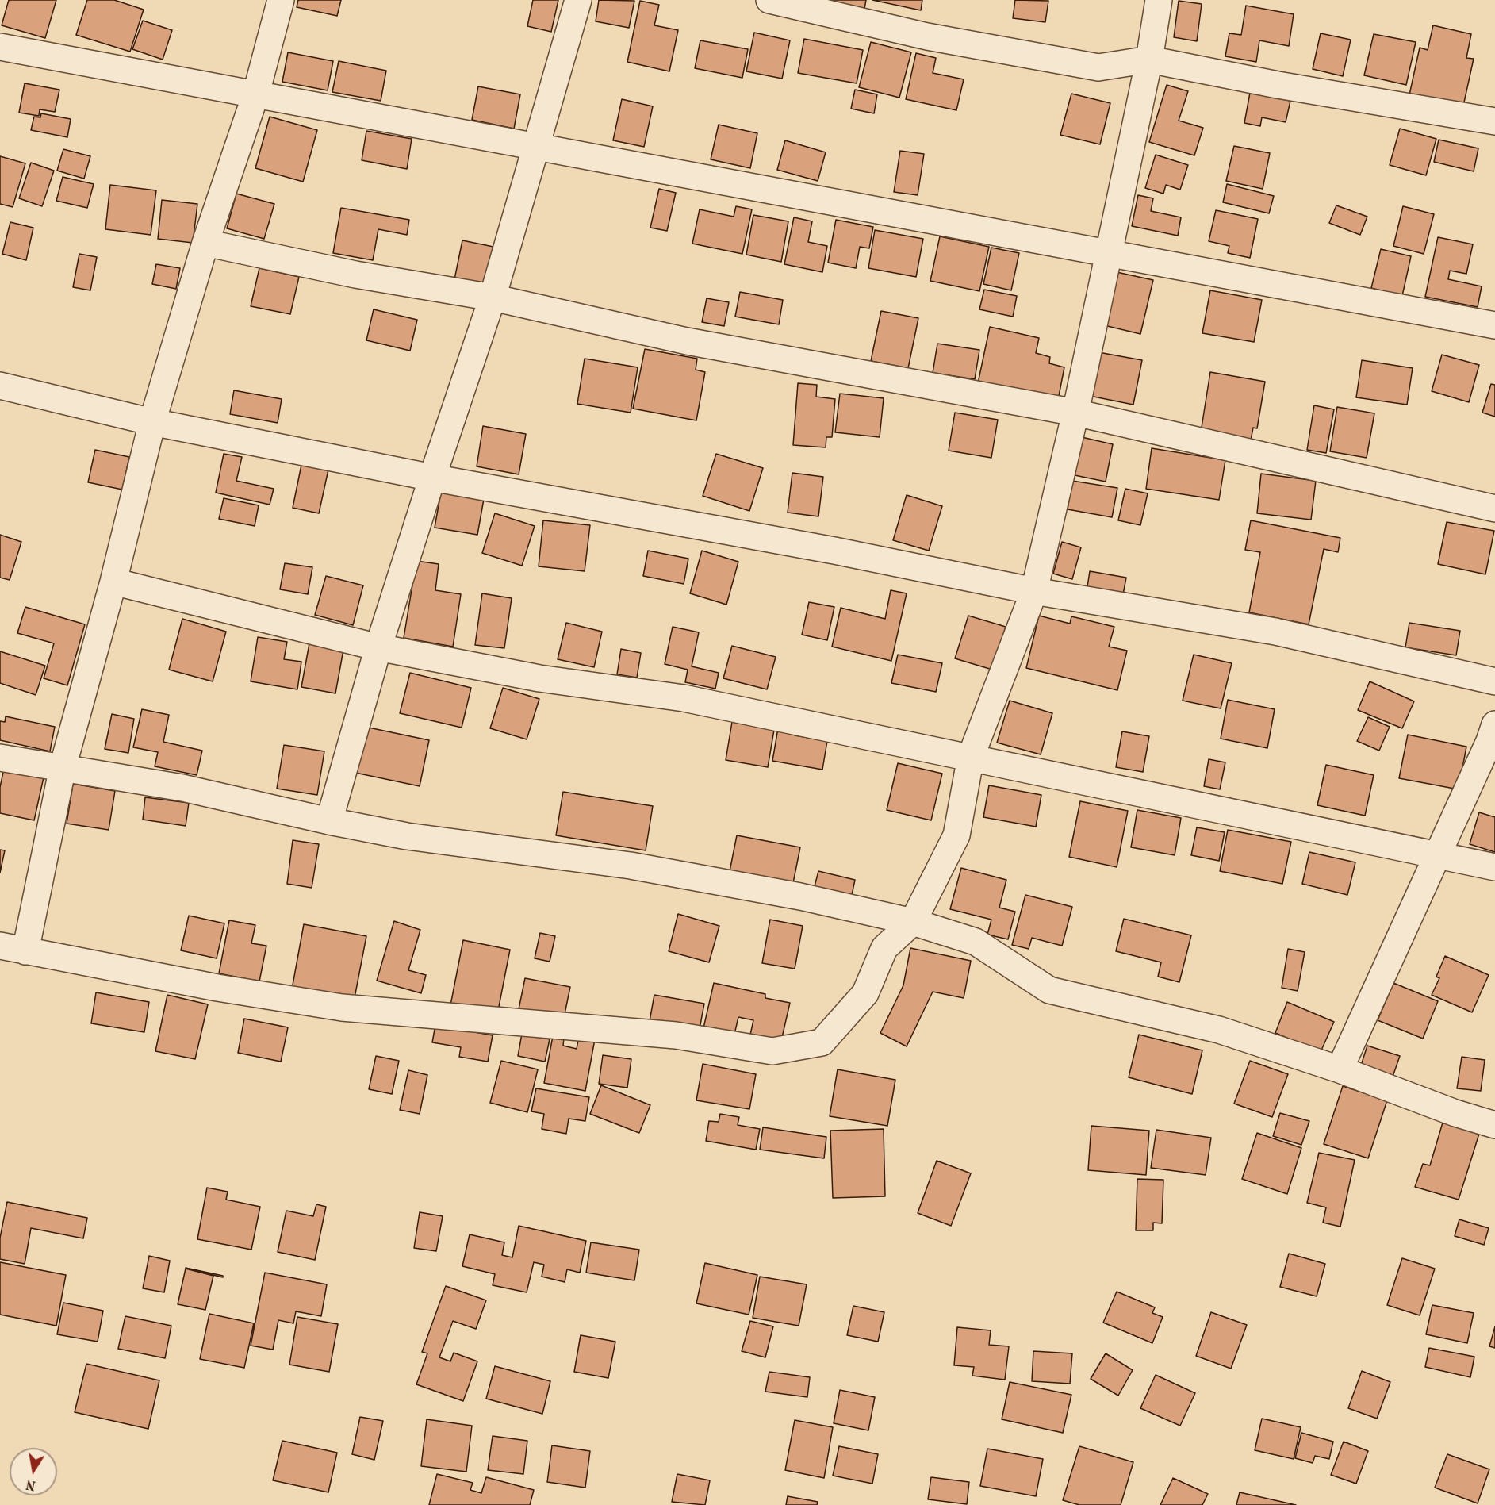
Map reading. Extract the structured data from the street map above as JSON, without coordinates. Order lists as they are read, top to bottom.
{
  "north": "bottom"
}
